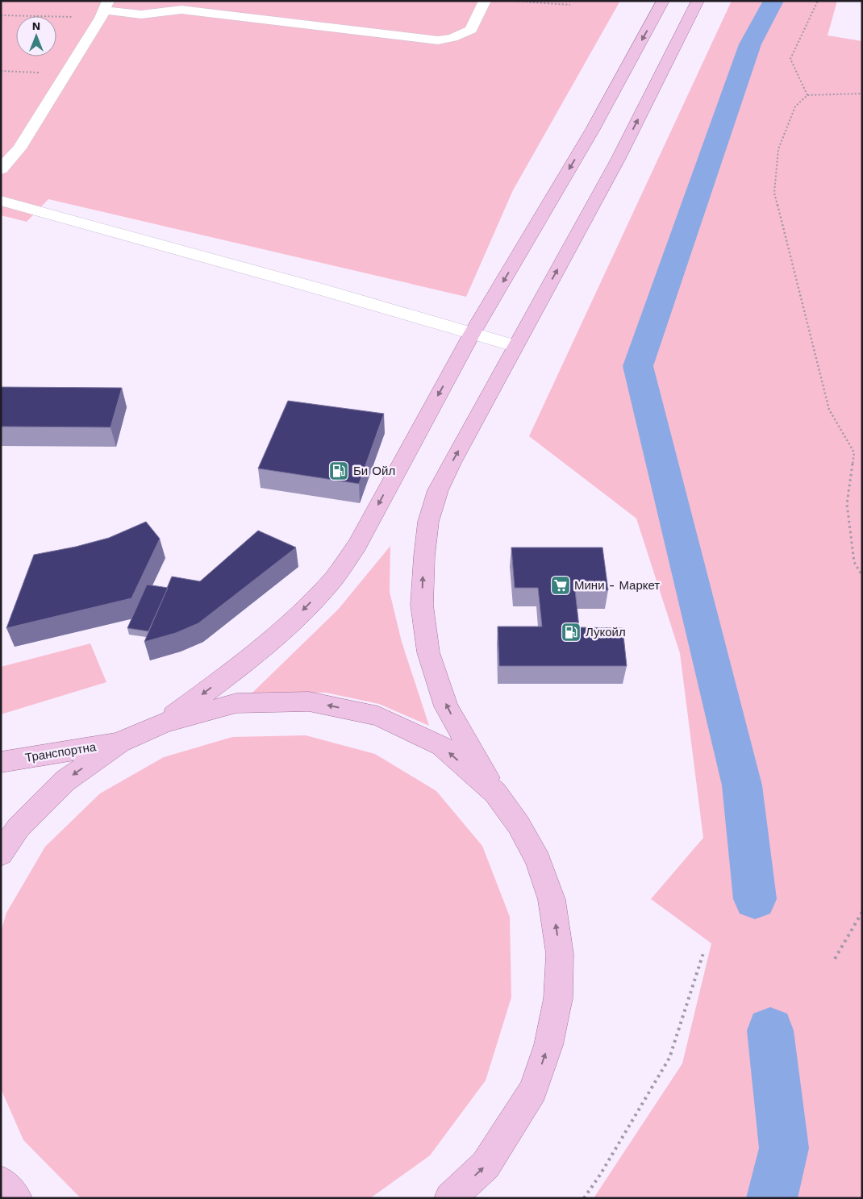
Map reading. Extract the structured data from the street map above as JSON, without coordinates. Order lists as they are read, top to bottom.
{
  "streets": {
    "main road": ["Транспортна"]
  },
  "places": {
    "fuel station": ["Би Ойл", "Лукойл"],
    "supermarket": ["Мини - Маркет"]
  },
  "north": "top"
}
